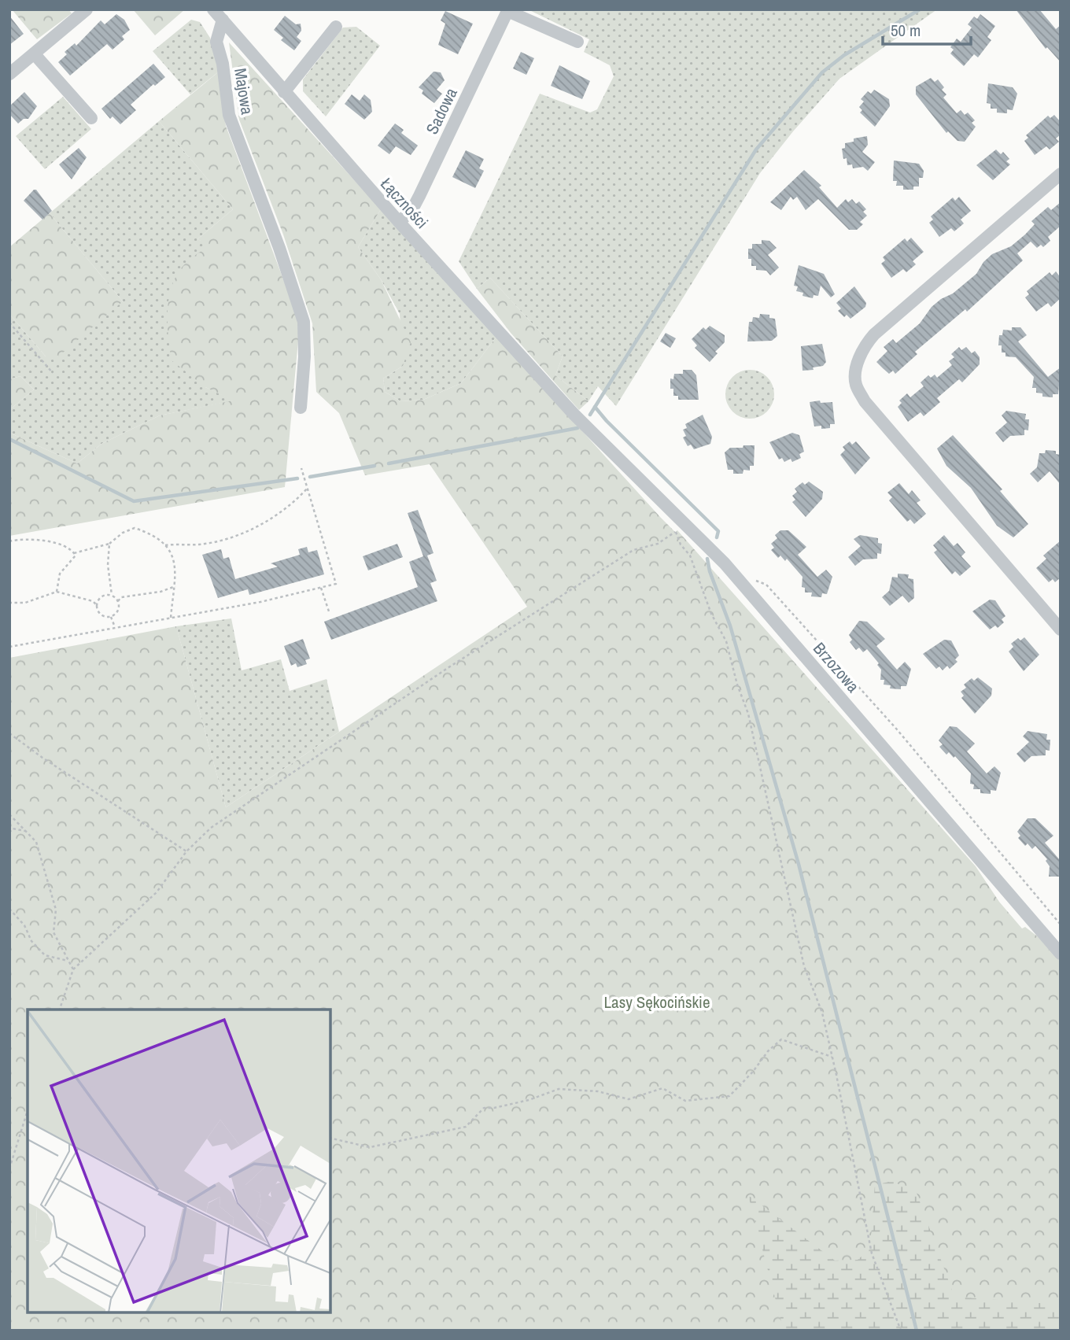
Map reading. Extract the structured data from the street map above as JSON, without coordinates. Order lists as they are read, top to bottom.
{
  "streets": {
    "street": [
      "Majowa",
      "Sadowa",
      "Łączności",
      "Brzozowa"
    ]
  },
  "crossings": [
    ["Majowa", "Łączności"],
    ["Sadowa", "Łączności"],
    ["Łączności", "Brzozowa"]
  ],
  "parks": ["Lasy Sękocińskie"],
  "scale_bar": "50 m"
}
